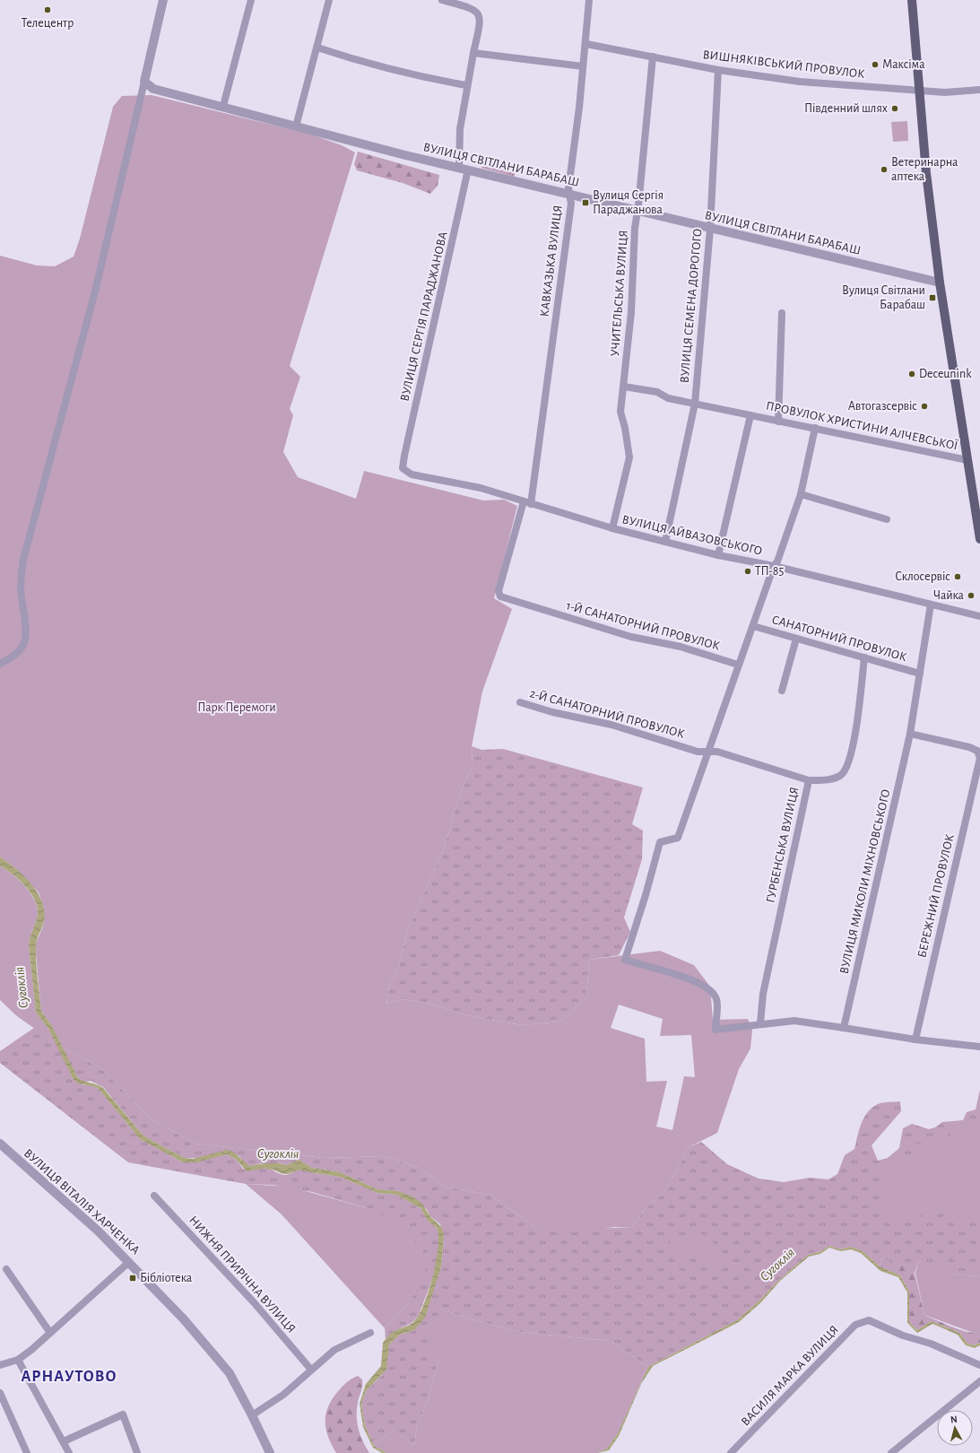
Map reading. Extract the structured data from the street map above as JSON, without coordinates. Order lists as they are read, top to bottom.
{
  "streets": {
    "street": [
      "ВИШНЯКІВСЬКИЙ ПРОВУЛОК",
      "ВУЛИЦЯ СВІТЛАНИ БАРАБАШ",
      "КАВКАЗЬКА ВУЛИЦЯ",
      "УЧИТЕЛЬСЬКА ВУЛИЦЯ",
      "ВУЛИЦЯ СЕМЕНА ДОРОГОГО",
      "ВУЛИЦЯ СЕРГІЯ ПАРАДЖАНОВА",
      "ПРОВУЛОК ХРИСТИНИ АЛЧЕВСЬКОЇ",
      "ВУЛИЦЯ АЙВАЗОВСЬКОГО",
      "1-Й САНАТОРНИЙ ПРОВУЛОК",
      "САНАТОРНИЙ ПРОВУЛОК",
      "2-Й САНАТОРНИЙ ПРОВУЛОК",
      "ГУРБЕНСЬКА ВУЛИЦЯ",
      "ВУЛИЦЯ МИКОЛИ МІХНОВСЬКОГО",
      "БЕРЕЖНИЙ ПРОВУЛОК",
      "ВУЛИЦЯ ВІТАЛІЯ ХАРЧЕНКА",
      "НИЖНЯ ПРИРІЧНА ВУЛИЦЯ",
      "ВАСИЛЯ МАРКА ВУЛИЦЯ"
    ]
  },
  "crossings": [
    ["ВИШНЯКІВСЬКИЙ ПРОВУЛОК", "КАВКАЗЬКА ВУЛИЦЯ"],
    ["ВИШНЯКІВСЬКИЙ ПРОВУЛОК", "УЧИТЕЛЬСЬКА ВУЛИЦЯ"],
    ["ВИШНЯКІВСЬКИЙ ПРОВУЛОК", "ВУЛИЦЯ СЕМЕНА ДОРОГОГО"],
    ["ВУЛИЦЯ СВІТЛАНИ БАРАБАШ", "КАВКАЗЬКА ВУЛИЦЯ"],
    ["ВУЛИЦЯ СВІТЛАНИ БАРАБАШ", "УЧИТЕЛЬСЬКА ВУЛИЦЯ"],
    ["ВУЛИЦЯ СВІТЛАНИ БАРАБАШ", "ВУЛИЦЯ СЕМЕНА ДОРОГОГО"],
    ["ВУЛИЦЯ СВІТЛАНИ БАРАБАШ", "ВУЛИЦЯ СЕРГІЯ ПАРАДЖАНОВА"],
    ["КАВКАЗЬКА ВУЛИЦЯ", "ВУЛИЦЯ АЙВАЗОВСЬКОГО"],
    ["КАВКАЗЬКА ВУЛИЦЯ", "1-Й САНАТОРНИЙ ПРОВУЛОК"],
    ["УЧИТЕЛЬСЬКА ВУЛИЦЯ", "ПРОВУЛОК ХРИСТИНИ АЛЧЕВСЬКОЇ"],
    ["УЧИТЕЛЬСЬКА ВУЛИЦЯ", "ВУЛИЦЯ АЙВАЗОВСЬКОГО"],
    ["ВУЛИЦЯ СЕМЕНА ДОРОГОГО", "ПРОВУЛОК ХРИСТИНИ АЛЧЕВСЬКОЇ"],
    ["ВУЛИЦЯ СЕМЕНА ДОРОГОГО", "ВУЛИЦЯ АЙВАЗОВСЬКОГО"],
    ["ВУЛИЦЯ СЕРГІЯ ПАРАДЖАНОВА", "ВУЛИЦЯ АЙВАЗОВСЬКОГО"],
    ["ПРОВУЛОК ХРИСТИНИ АЛЧЕВСЬКОЇ", "ВУЛИЦЯ АЙВАЗОВСЬКОГО"],
    ["ПРОВУЛОК ХРИСТИНИ АЛЧЕВСЬКОЇ", "САНАТОРНИЙ ПРОВУЛОК"],
    ["ВУЛИЦЯ АЙВАЗОВСЬКОГО", "САНАТОРНИЙ ПРОВУЛОК"],
    ["ВУЛИЦЯ АЙВАЗОВСЬКОГО", "ВУЛИЦЯ МИКОЛИ МІХНОВСЬКОГО"],
    ["1-Й САНАТОРНИЙ ПРОВУЛОК", "САНАТОРНИЙ ПРОВУЛОК"],
    ["САНАТОРНИЙ ПРОВУЛОК", "2-Й САНАТОРНИЙ ПРОВУЛОК"],
    ["САНАТОРНИЙ ПРОВУЛОК", "ГУРБЕНСЬКА ВУЛИЦЯ"],
    ["САНАТОРНИЙ ПРОВУЛОК", "ВУЛИЦЯ МИКОЛИ МІХНОВСЬКОГО"],
    ["2-Й САНАТОРНИЙ ПРОВУЛОК", "ГУРБЕНСЬКА ВУЛИЦЯ"],
    ["ВУЛИЦЯ МИКОЛИ МІХНОВСЬКОГО", "БЕРЕЖНИЙ ПРОВУЛОК"]
  ],
  "districts": ["АРНАУТОВО"],
  "water": ["Сугоклія"],
  "parks": ["Парк Перемоги"],
  "places": {
    "other": [
      "Телецентр",
      "Максіма",
      "Південний шлях",
      "Ветеринарна аптека",
      "Deceunink",
      "Автогазсервіс",
      "ТП-85",
      "Склосервіс",
      "Чайка"
    ],
    "transit": ["Вулиця Сергія Параджанова", "Вулиця Світлани Барабаш", "Бібліотека"]
  },
  "north": "top"
}
